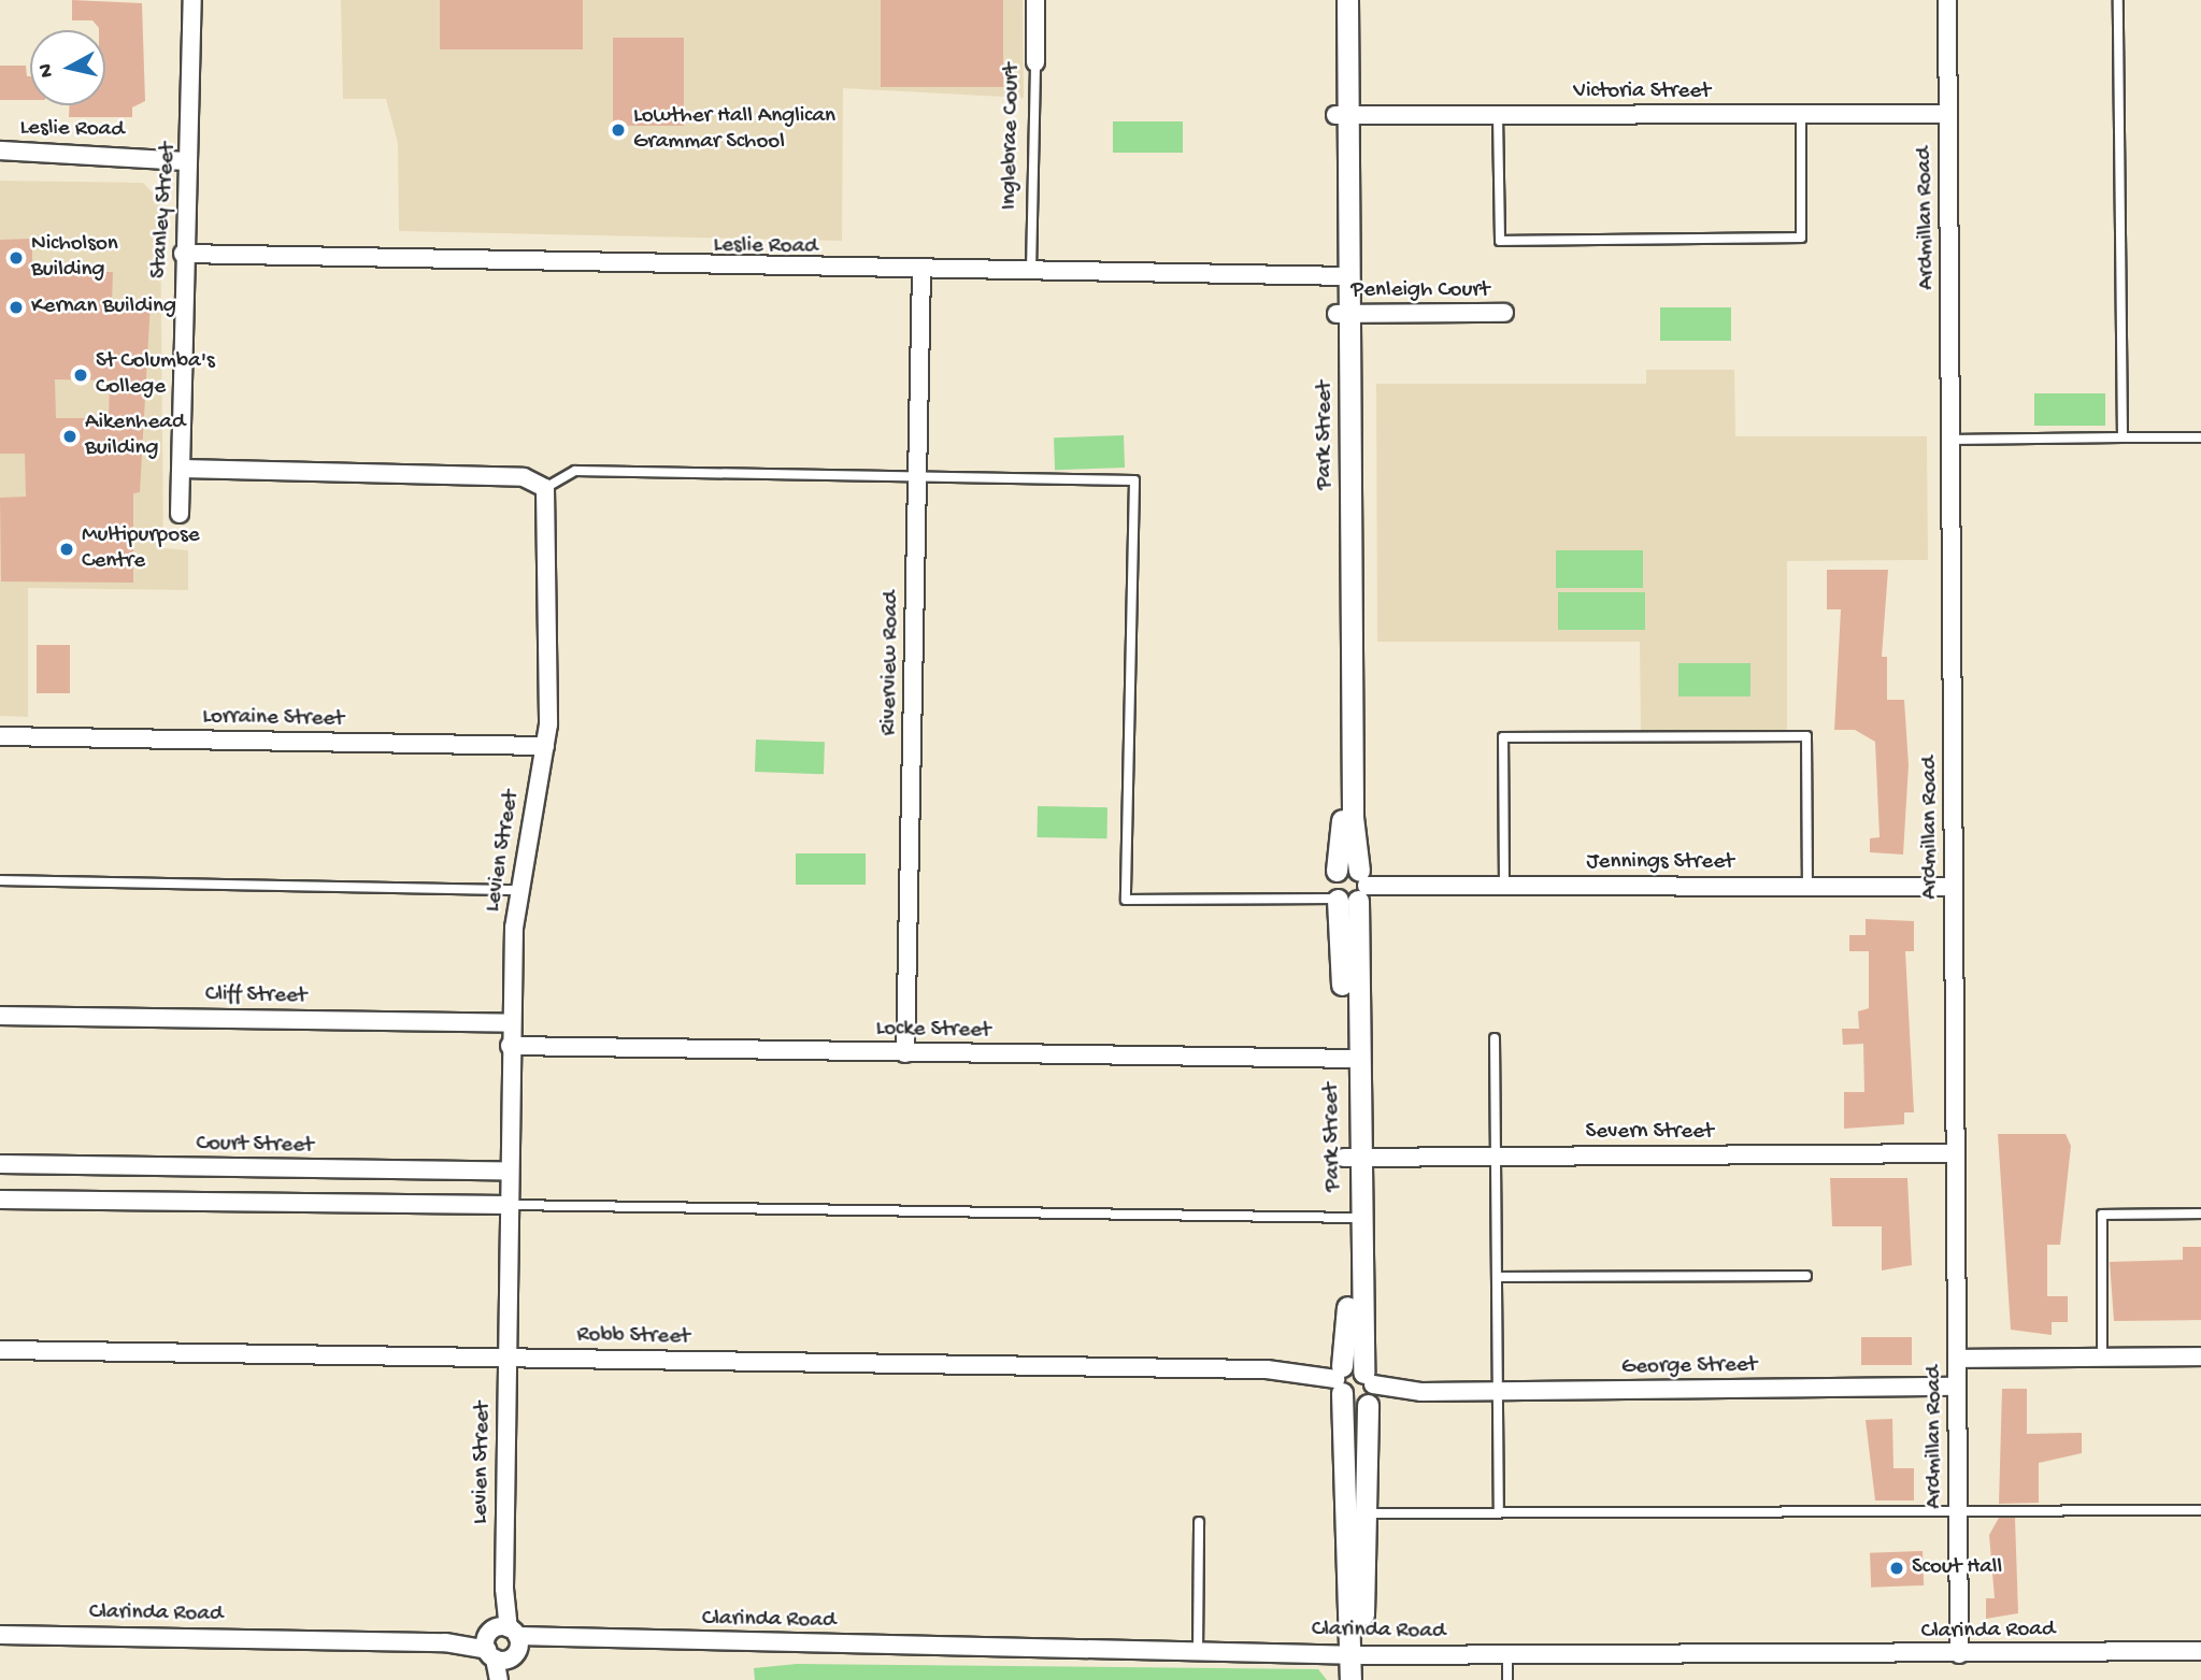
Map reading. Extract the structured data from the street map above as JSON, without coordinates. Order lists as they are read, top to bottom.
{
  "streets": {
    "street": [
      "Victoria Street",
      "Leslie Road",
      "Inglebrae Court",
      "Stanley Street",
      "Ardmillan Road",
      "Penleigh Court",
      "Park Street",
      "Riverview Road",
      "Lorraine Street",
      "Levien Street",
      "Jennings Street",
      "Cliff Street",
      "Locke Street",
      "Severn Street",
      "Court Street",
      "Robb Street",
      "George Street",
      "Clarinda Road"
    ]
  },
  "crossings": [
    ["Victoria Street", "Ardmillan Road"],
    ["Victoria Street", "Park Street"],
    ["Leslie Road", "Inglebrae Court"],
    ["Leslie Road", "Stanley Street"],
    ["Leslie Road", "Park Street"],
    ["Leslie Road", "Riverview Road"],
    ["Ardmillan Road", "Jennings Street"],
    ["Ardmillan Road", "Severn Street"],
    ["Ardmillan Road", "George Street"],
    ["Ardmillan Road", "Clarinda Road"],
    ["Penleigh Court", "Park Street"],
    ["Park Street", "Jennings Street"],
    ["Park Street", "Locke Street"],
    ["Park Street", "Severn Street"],
    ["Park Street", "Robb Street"],
    ["Park Street", "George Street"],
    ["Park Street", "Clarinda Road"],
    ["Riverview Road", "Locke Street"],
    ["Lorraine Street", "Levien Street"],
    ["Levien Street", "Cliff Street"],
    ["Levien Street", "Locke Street"],
    ["Levien Street", "Court Street"],
    ["Levien Street", "Robb Street"],
    ["Levien Street", "Clarinda Road"]
  ],
  "places": [
    "Lowther Hall Anglican Grammar School",
    "Nicholson Building",
    "Kernan Building",
    "St Columba's College",
    "Aikenhead Building",
    "Multipurpose Centre",
    "Scout Hall"
  ],
  "north": "left"
}
